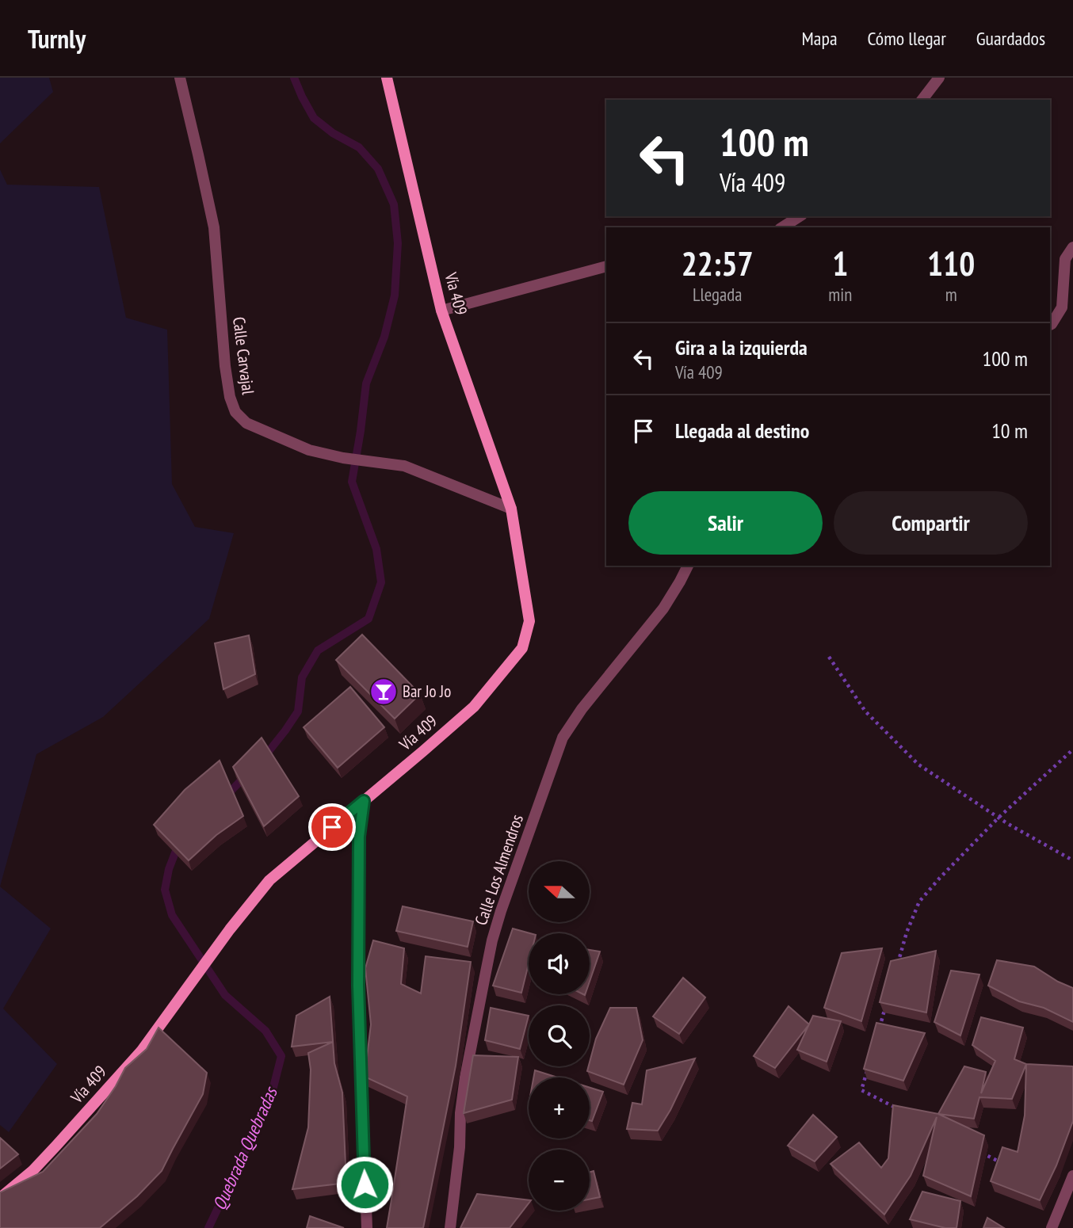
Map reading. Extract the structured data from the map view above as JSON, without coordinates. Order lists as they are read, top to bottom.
{
  "streets": {
    "street": ["Vía 409", "Calle Carvajal", "Calle Los Almendros"]
  },
  "crossings": [
    ["Vía 409", "Calle Carvajal"]
  ],
  "water": ["Quebrada Quebradas"],
  "places": {
    "bar": ["Bar Jo Jo"]
  },
  "north": "left",
  "page": {
    "header": "Turnly",
    "nav": ["Mapa", "Cómo llegar", "Guardados"],
    "turn": ["100 m", "Vía 409"],
    "eta": [
      "22:57",
      "Llegada",
      "1",
      "min",
      "110",
      "m"
    ],
    "list": [
      {
        "name": "Gira a la izquierda",
        "note": "Vía 409",
        "value": "100 m"
      },
      {
        "name": "Llegada al destino",
        "value": "10 m"
      }
    ],
    "buttons": ["Salir", "Compartir"],
    "map_buttons": ["+", "−"]
  }
}
